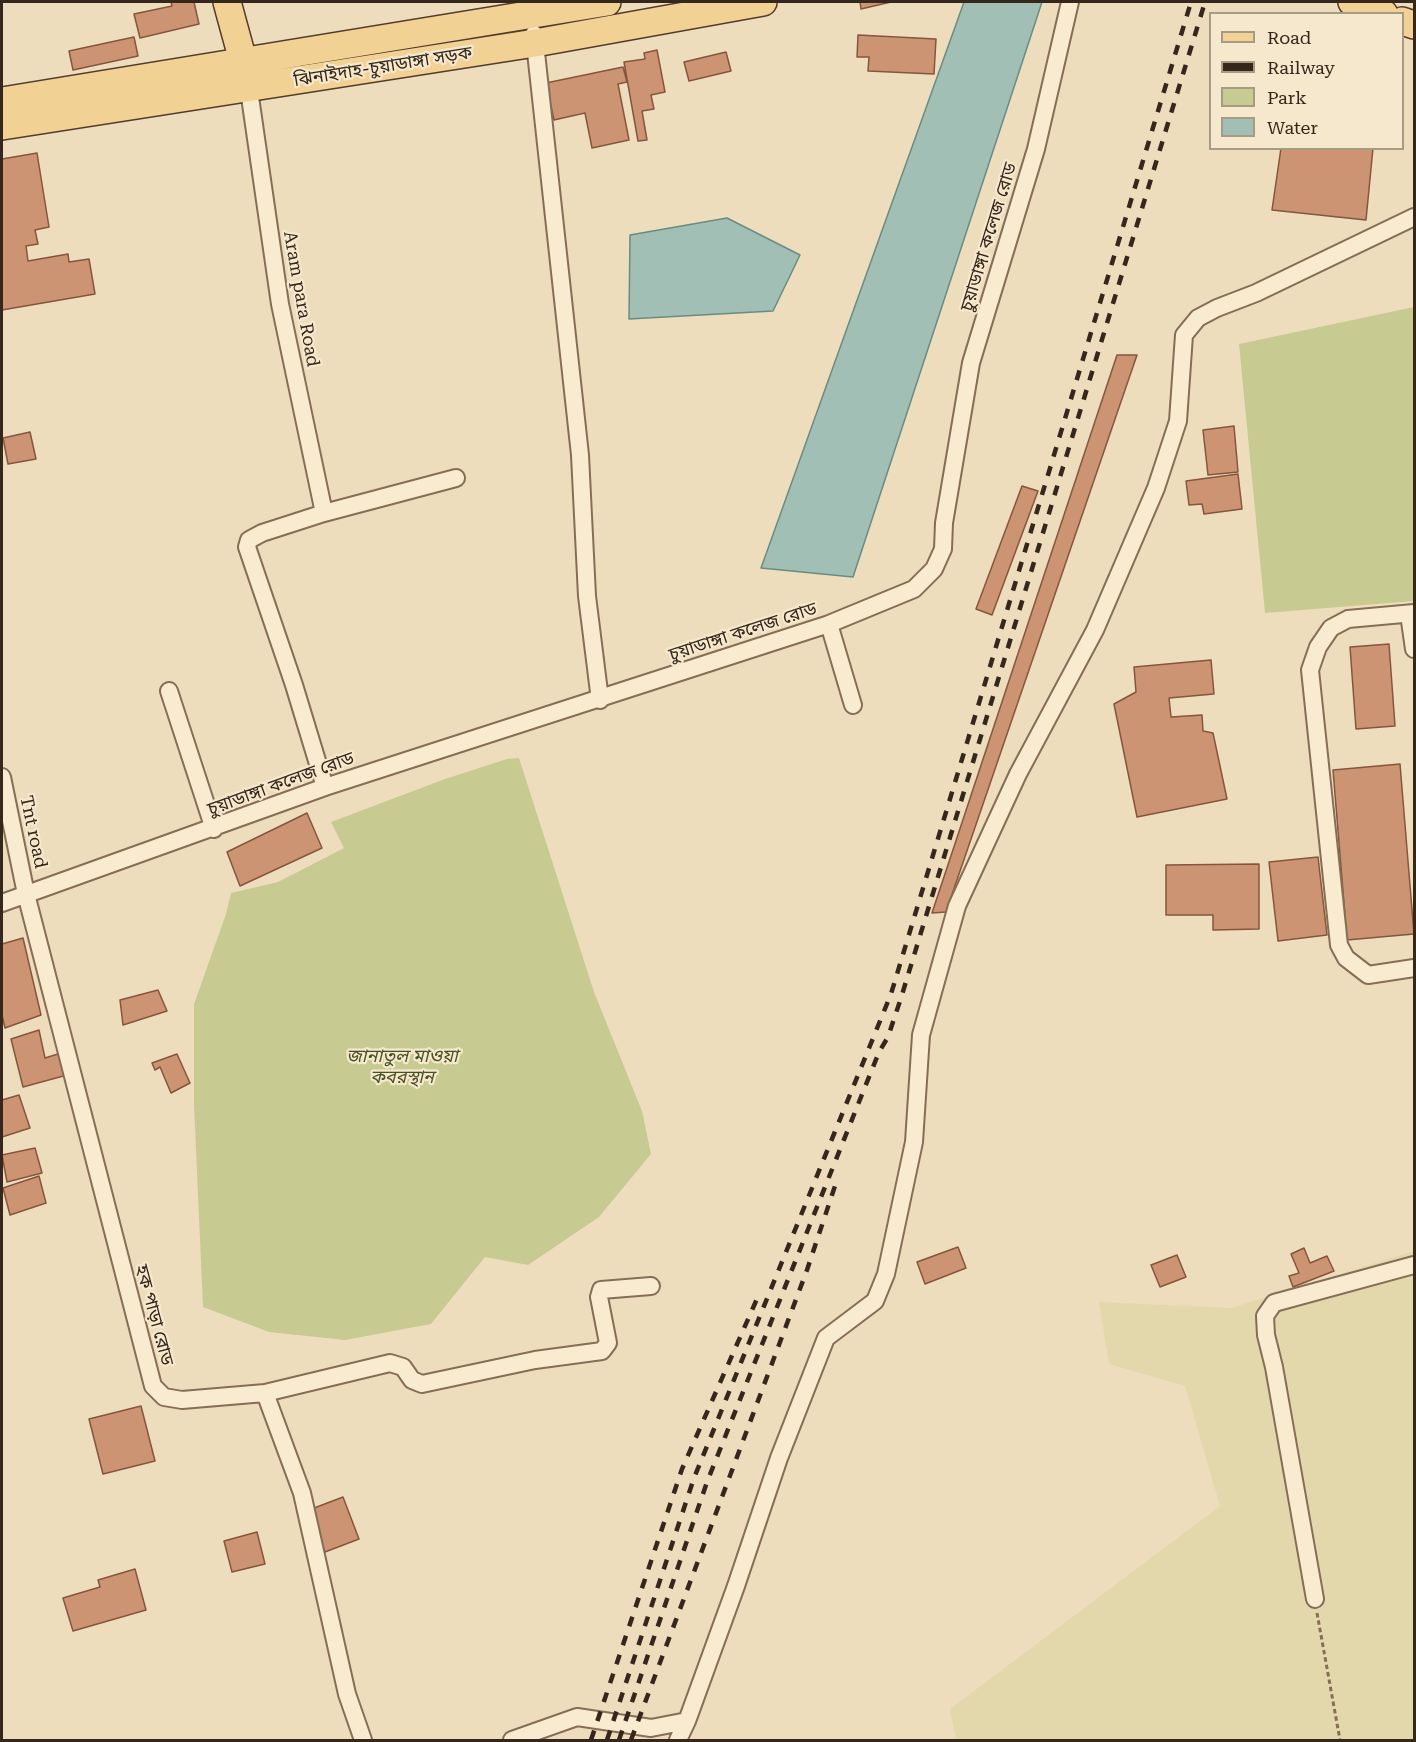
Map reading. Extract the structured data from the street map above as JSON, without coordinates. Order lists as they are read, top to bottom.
{
  "streets": {
    "main road": ["ঝিনাইদাহ-চুয়াডাঙ্গা সড়ক"],
    "street": [
      "চুয়াডাঙ্গা কলেজ রোড",
      "Aram para Road",
      "Tnt road",
      "হক পাড়া রোড"
    ]
  },
  "crossings": [
    ["ঝিনাইদাহ-চুয়াডাঙ্গা সড়ক", "Aram para Road"],
    ["চুয়াডাঙ্গা কলেজ রোড", "Tnt road"],
    ["চুয়াডাঙ্গা কলেজ রোড", "হক পাড়া রোড"],
    ["Tnt road", "হক পাড়া রোড"]
  ],
  "parks": ["জানাতুল মাওয়া কবরস্থান"],
  "legend": [
    "Road",
    "Railway",
    "Park",
    "Water"
  ]
}
